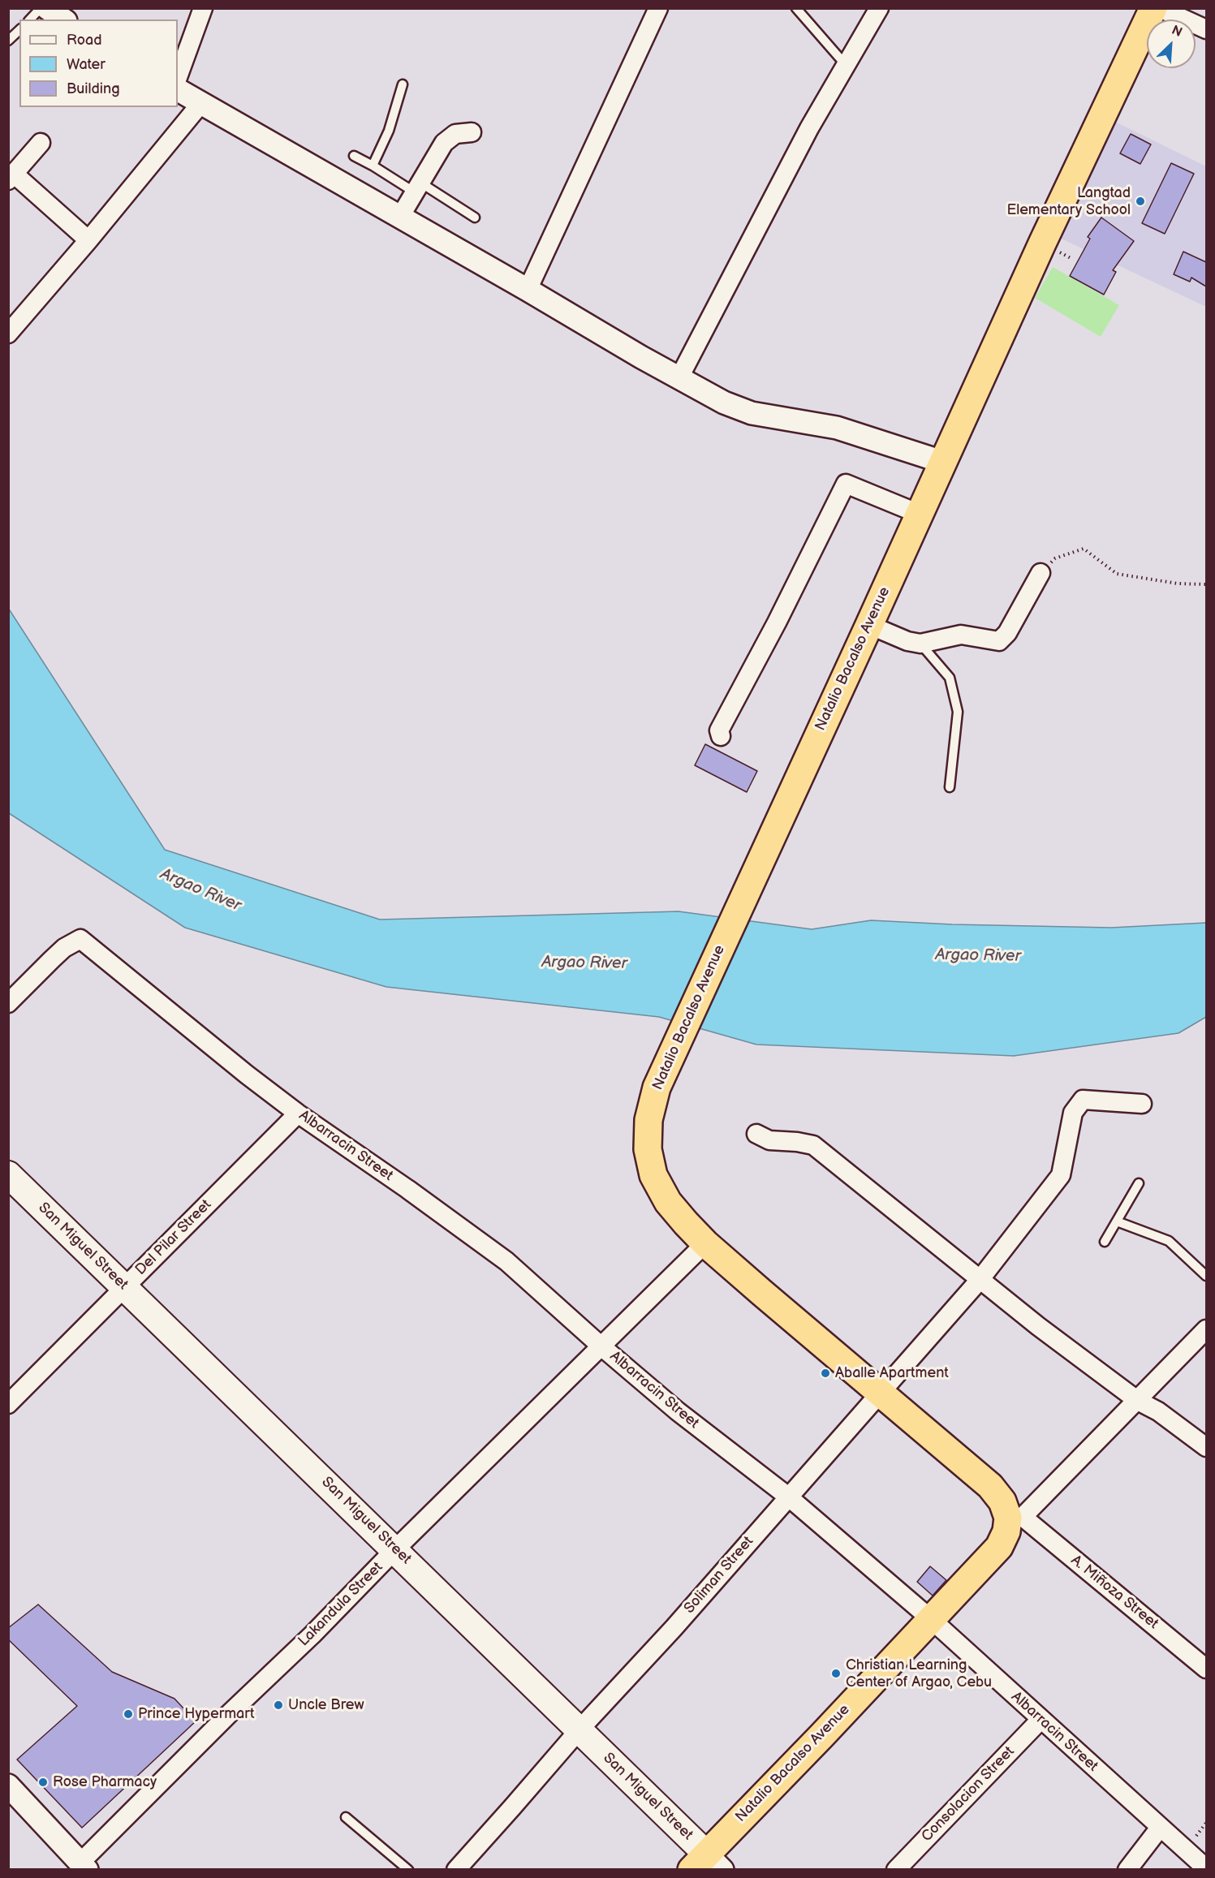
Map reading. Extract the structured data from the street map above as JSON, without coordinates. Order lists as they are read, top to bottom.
{
  "streets": {
    "highway": ["Natalio Bacalso Avenue"],
    "main road": ["San Miguel Street"],
    "street": [
      "Albarracin Street",
      "Del Pilar Street",
      "Soliman Street",
      "A. Miñoza Street",
      "Lakandula Street",
      "Consolacion Street"
    ]
  },
  "crossings": [
    ["Natalio Bacalso Avenue", "Albarracin Street"],
    ["Natalio Bacalso Avenue", "San Miguel Street"],
    ["Natalio Bacalso Avenue", "Soliman Street"],
    ["Natalio Bacalso Avenue", "A. Miñoza Street"],
    ["Natalio Bacalso Avenue", "Lakandula Street"],
    ["Albarracin Street", "Del Pilar Street"],
    ["Albarracin Street", "Soliman Street"],
    ["Albarracin Street", "Lakandula Street"],
    ["Albarracin Street", "Consolacion Street"],
    ["Del Pilar Street", "San Miguel Street"],
    ["San Miguel Street", "Soliman Street"],
    ["San Miguel Street", "Lakandula Street"]
  ],
  "water": ["Argao River"],
  "places": [
    "Langtad Elementary School",
    "Aballe Apartment",
    "Christian Learning Center of Argao, Cebu",
    "Uncle Brew",
    "Prince Hypermart",
    "Rose Pharmacy"
  ],
  "legend": ["Road", "Water", "Building"],
  "north": "top right"
}
